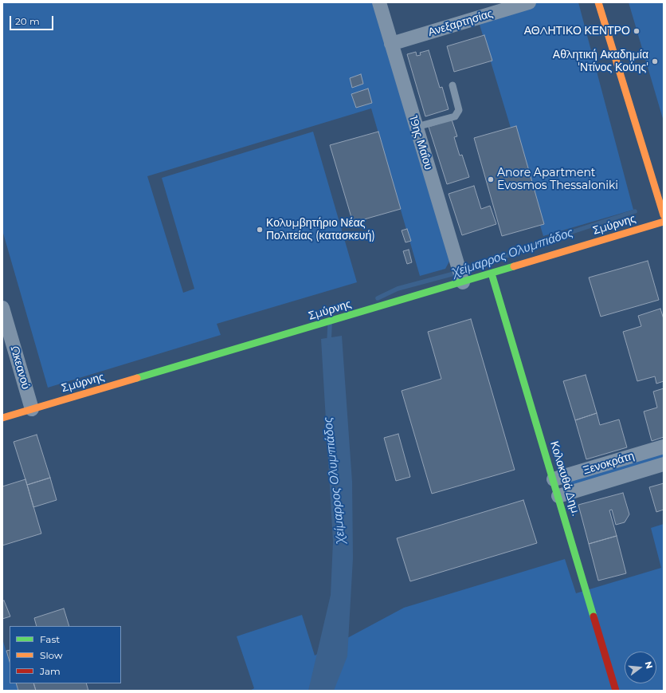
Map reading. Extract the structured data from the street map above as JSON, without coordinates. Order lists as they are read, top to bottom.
{
  "streets": {
    "street": [
      "Ανεξαρτησίας",
      "19ης Μαΐου",
      "Σμύρνης",
      "Ωκεανού",
      "Ξενοκράτη",
      "Κολοκυθά Δημ."
    ]
  },
  "crossings": [
    ["Ανεξαρτησίας", "19ης Μαΐου"],
    ["19ης Μαΐου", "Σμύρνης"],
    ["Σμύρνης", "Ωκεανού"],
    ["Σμύρνης", "Κολοκυθά Δημ."],
    ["Ξενοκράτη", "Κολοκυθά Δημ."]
  ],
  "water": ["Χείμαρρος Ολυμπιάδος"],
  "places": [
    "ΑΘΛΗΤΙΚΟ ΚΕΝΤΡΟ",
    "Αθλητική Ακαδημία 'Ντίνος Κούης'",
    "Anore Apartment Evosmos Thessaloniki",
    "Κολυμβητήριο Νέας Πολιτείας (κατασκευή)"
  ],
  "legend": ["Fast", "Slow", "Jam"],
  "scale_bar": "20 m",
  "north": "right"
}
